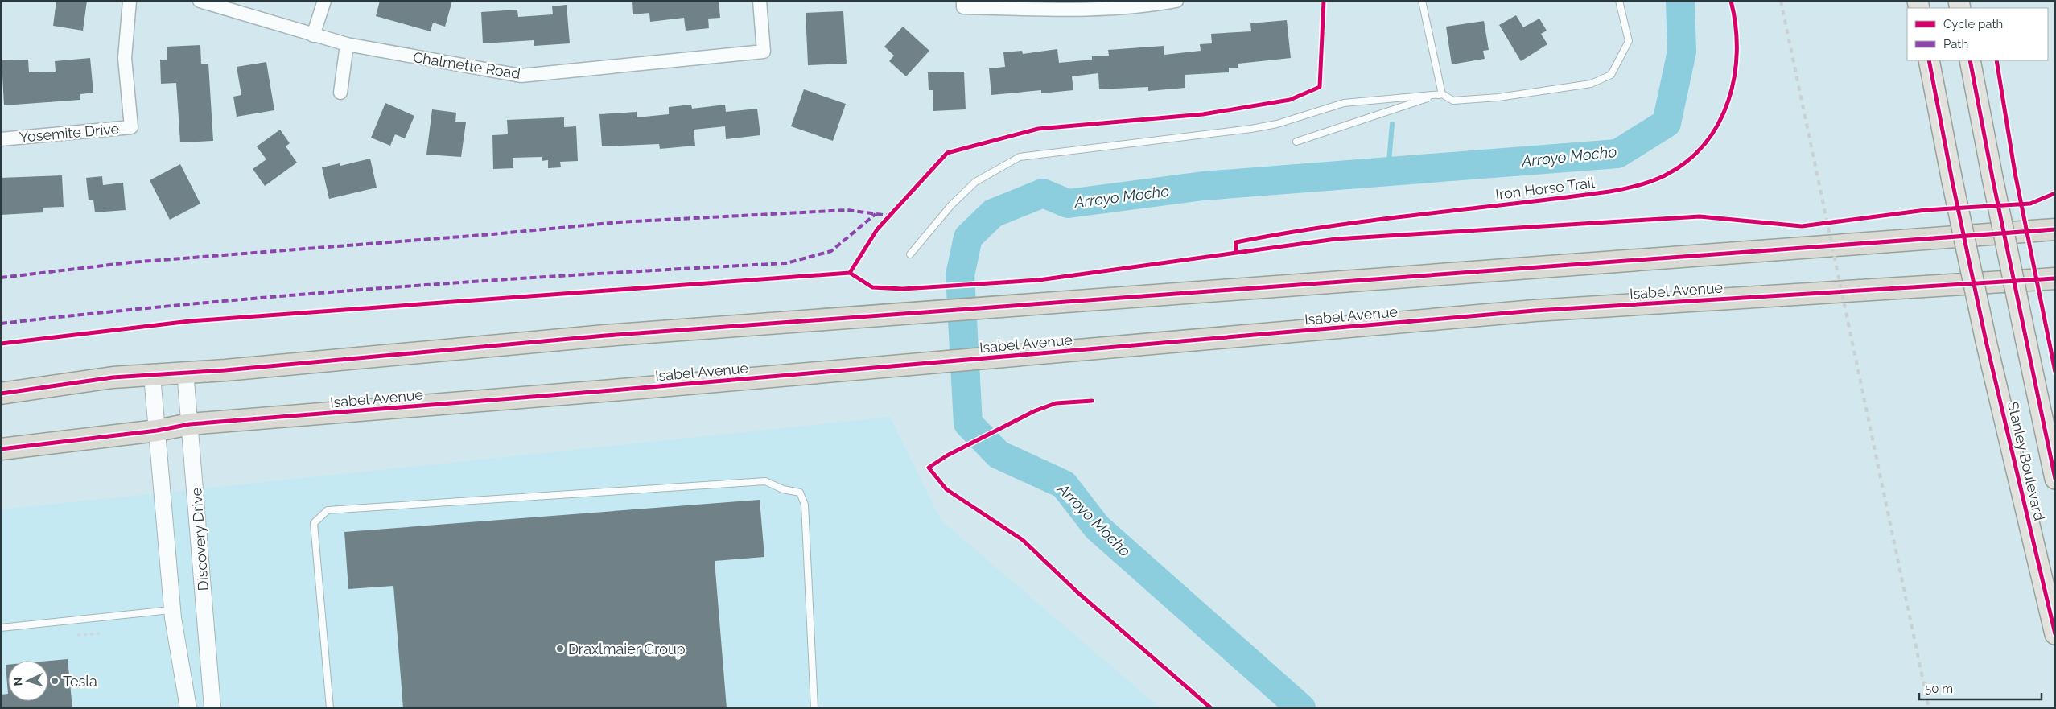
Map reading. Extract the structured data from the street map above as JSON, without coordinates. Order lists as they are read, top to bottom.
{
  "streets": {
    "highway": ["Isabel Avenue"],
    "main road": ["Stanley Boulevard"],
    "street": ["Chalmette Road", "Yosemite Drive", "Discovery Drive"],
    "cycle path": ["Iron Horse Trail"]
  },
  "crossings": [
    ["Isabel Avenue", "Discovery Drive"]
  ],
  "water": ["Arroyo Mocho"],
  "places": ["Draxlmaier Group", "Tesla"],
  "legend": ["Cycle path", "Path"],
  "scale_bar": "50 m",
  "north": "left"
}
